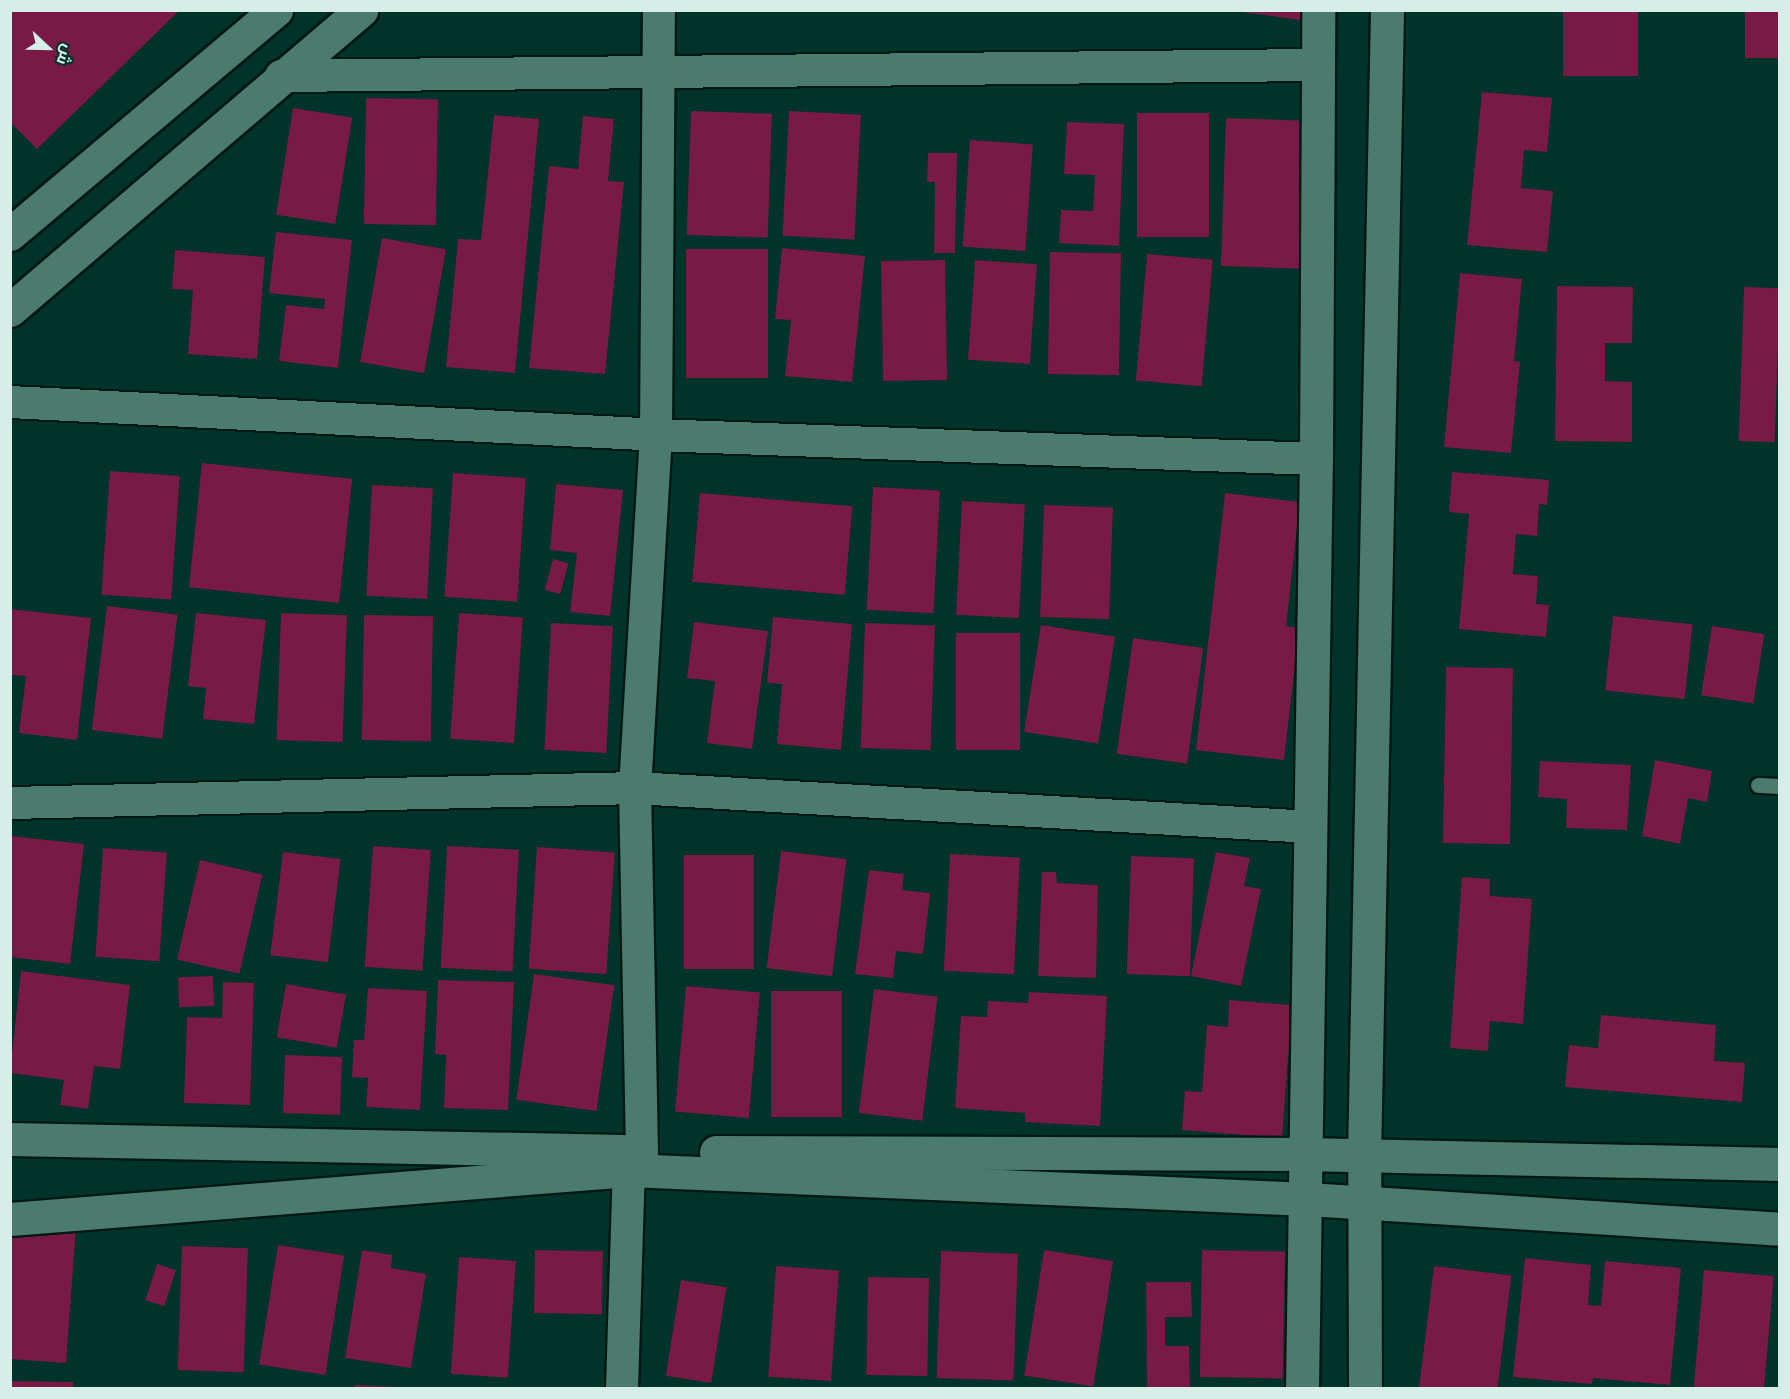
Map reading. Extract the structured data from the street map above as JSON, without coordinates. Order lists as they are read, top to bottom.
{
  "north": "right"
}
